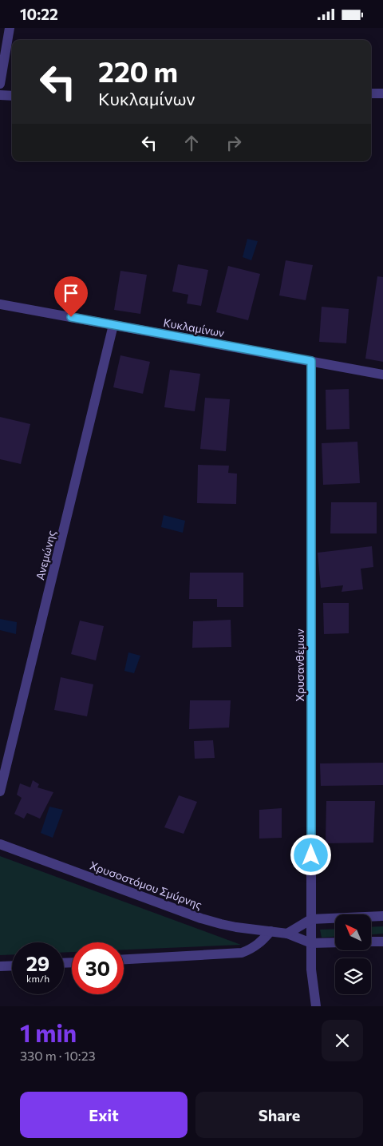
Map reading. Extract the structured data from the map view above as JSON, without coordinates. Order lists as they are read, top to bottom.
{
  "streets": {
    "street": [
      "Κυκλαμίνων",
      "Ανεμώνης",
      "Χρυσανθέμων",
      "Χρυσοστόμου Σμύρνης"
    ]
  },
  "crossings": [
    ["Κυκλαμίνων", "Ανεμώνης"],
    ["Κυκλαμίνων", "Χρυσανθέμων"],
    ["Χρυσανθέμων", "Χρυσοστόμου Σμύρνης"]
  ],
  "north": "top left",
  "page": {
    "status": "10:22",
    "turn": ["220 m", "Κυκλαμίνων"],
    "speed": "29 km/h",
    "limit": "30",
    "heading": ["1 min", "330 m · 10:23"],
    "buttons": ["Exit", "Share"]
  }
}
